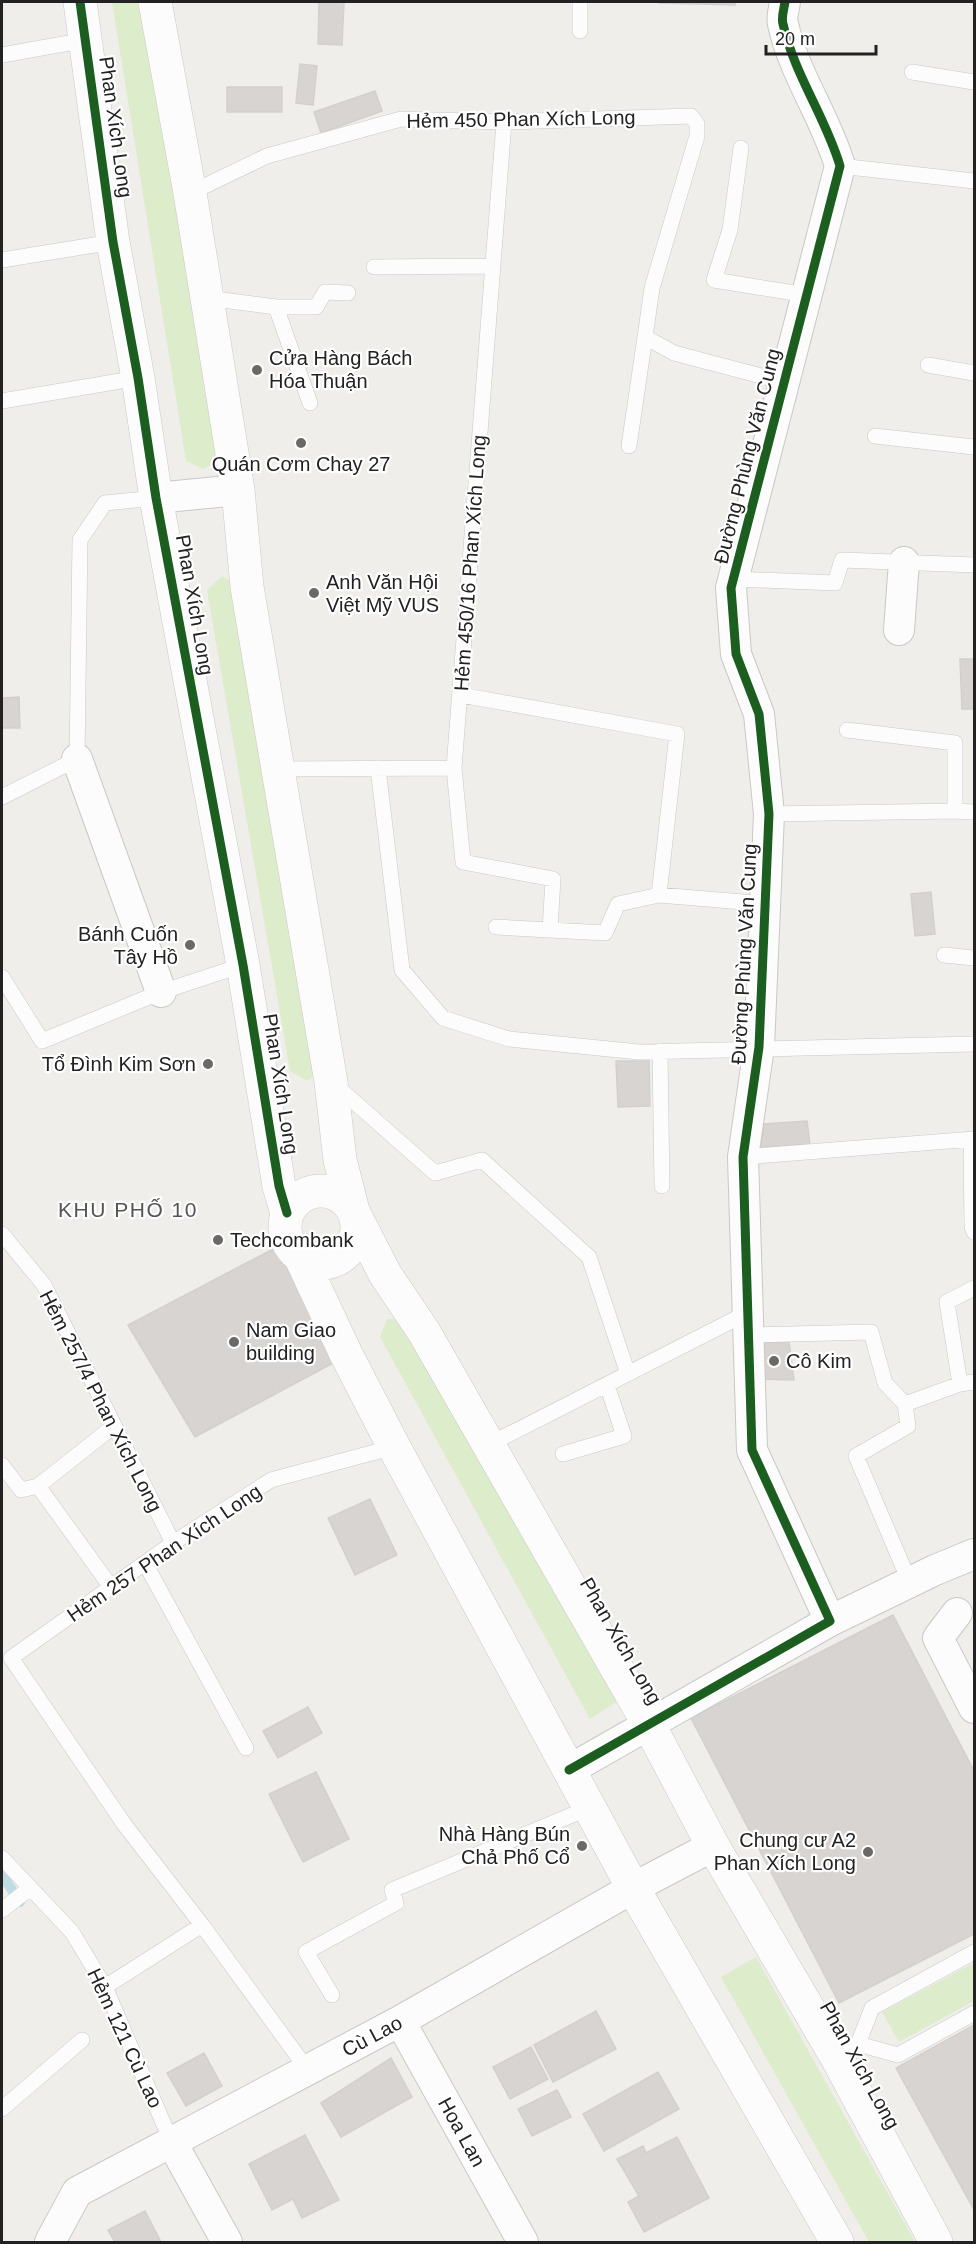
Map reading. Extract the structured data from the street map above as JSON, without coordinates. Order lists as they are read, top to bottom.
{
  "streets": {
    "street": [
      "Phan Xích Long",
      "Đường Phùng Văn Cung",
      "Cù Lao",
      "Hoa Lan"
    ],
    "lane": [
      "Hẻm 450 Phan Xích Long",
      "Hẻm 450/16 Phan Xích Long",
      "Hẻm 257/4 Phan Xích Long",
      "Hẻm 257 Phan Xích Long",
      "Hẻm 121 Cù Lao"
    ]
  },
  "crossings": [
    ["Hẻm 450 Phan Xích Long", "Phan Xích Long"],
    ["Hẻm 450 Phan Xích Long", "Hẻm 450/16 Phan Xích Long"],
    ["Phan Xích Long", "Cù Lao"],
    ["Hẻm 257/4 Phan Xích Long", "Hẻm 257 Phan Xích Long"],
    ["Cù Lao", "Hẻm 121 Cù Lao"],
    ["Cù Lao", "Hoa Lan"]
  ],
  "districts": ["KHU PHỐ 10"],
  "places": [
    "Cửa Hàng Bách Hóa Thuận",
    "Quán Cơm Chay 27",
    "Anh Văn Hội Việt Mỹ VUS",
    "Bánh Cuốn Tây Hồ",
    "Tổ Đình Kim Sơn",
    "Techcombank",
    "Nam Giao building",
    "Cô Kim",
    "Nhà Hàng Bún Chả Phố Cổ",
    "Chung cư A2 Phan Xích Long"
  ],
  "scale_bar": "20 m"
}
